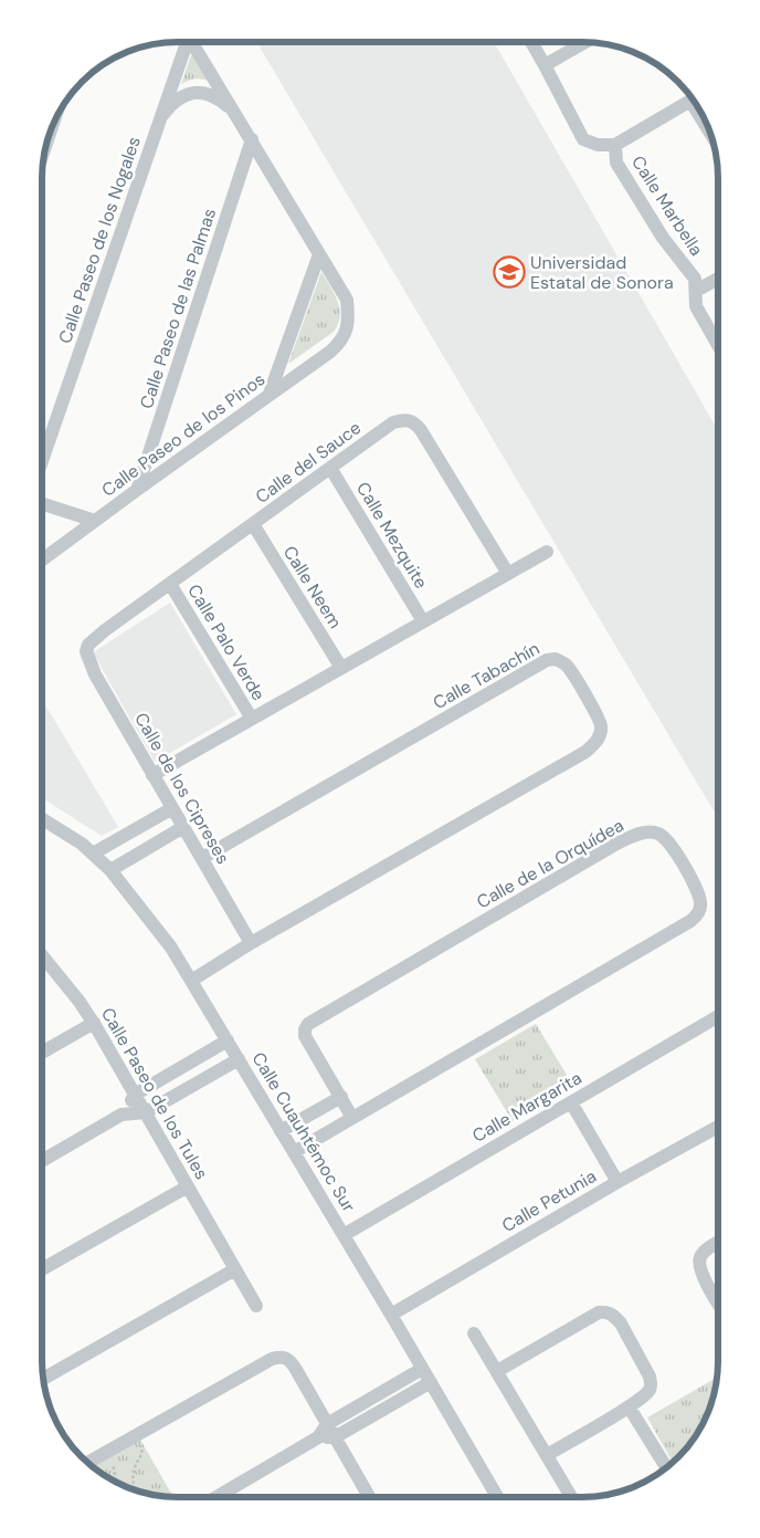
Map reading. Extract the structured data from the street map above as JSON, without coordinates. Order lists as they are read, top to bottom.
{
  "streets": {
    "street": [
      "Calle Marbella",
      "Calle Paseo de los Nogales",
      "Calle Paseo de las Palmas",
      "Calle Paseo de los Pinos",
      "Calle del Sauce",
      "Calle Mezquite",
      "Calle Neem",
      "Calle Palo Verde",
      "Calle Tabachín",
      "Calle de los Cipreses",
      "Calle de la Orquídea",
      "Calle Paseo de los Tules",
      "Calle Margarita",
      "Calle Cuauhtémoc Sur",
      "Calle Petunia"
    ]
  },
  "crossings": [
    ["Calle Paseo de las Palmas", "Calle Paseo de los Pinos"],
    ["Calle del Sauce", "Calle Mezquite"],
    ["Calle del Sauce", "Calle Neem"],
    ["Calle del Sauce", "Calle Palo Verde"],
    ["Calle del Sauce", "Calle de los Cipreses"],
    ["Calle Tabachín", "Calle de los Cipreses"],
    ["Calle de la Orquídea", "Calle Cuauhtémoc Sur"],
    ["Calle Margarita", "Calle Cuauhtémoc Sur"],
    ["Calle Cuauhtémoc Sur", "Calle Petunia"]
  ],
  "places": {
    "school or university": ["Universidad Estatal de Sonora"]
  }
}
